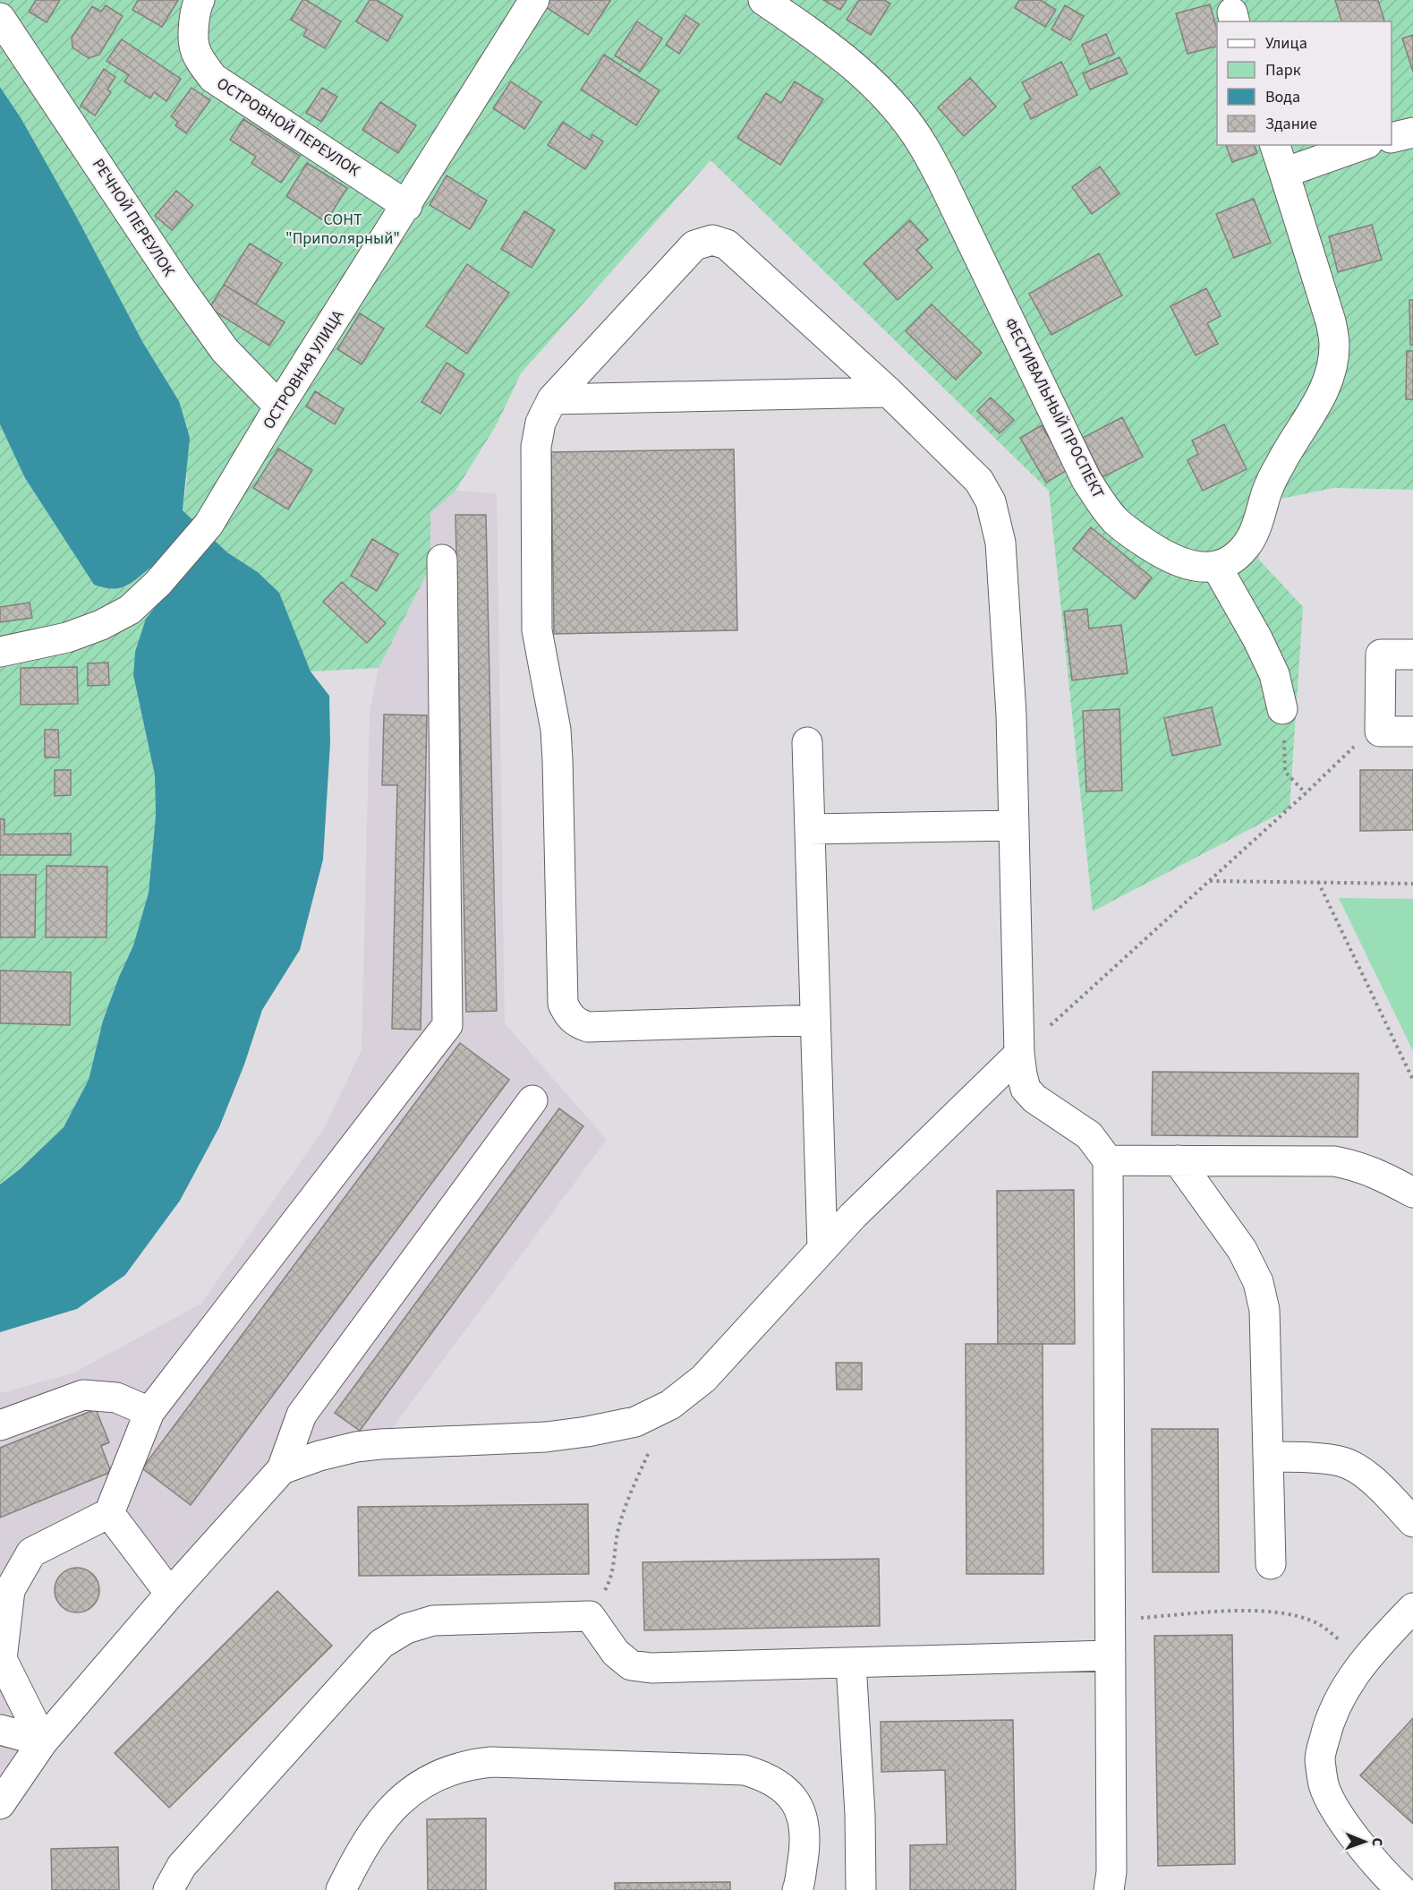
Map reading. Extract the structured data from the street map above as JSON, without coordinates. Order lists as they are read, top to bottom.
{
  "streets": {
    "lane": [
      "ОСТРОВНОЙ ПЕРЕУЛОК",
      "РЕЧНОЙ ПЕРЕУЛОК",
      "ОСТРОВНАЯ УЛИЦА",
      "ФЕСТИВАЛЬНЫЙ ПРОСПЕКТ"
    ]
  },
  "crossings": [
    ["ОСТРОВНОЙ ПЕРЕУЛОК", "ОСТРОВНАЯ УЛИЦА"],
    ["РЕЧНОЙ ПЕРЕУЛОК", "ОСТРОВНАЯ УЛИЦА"]
  ],
  "parks": ["СОНТ \"Приполярный\""],
  "legend": [
    "Улица",
    "Парк",
    "Вода",
    "Здание"
  ],
  "north": "right"
}
